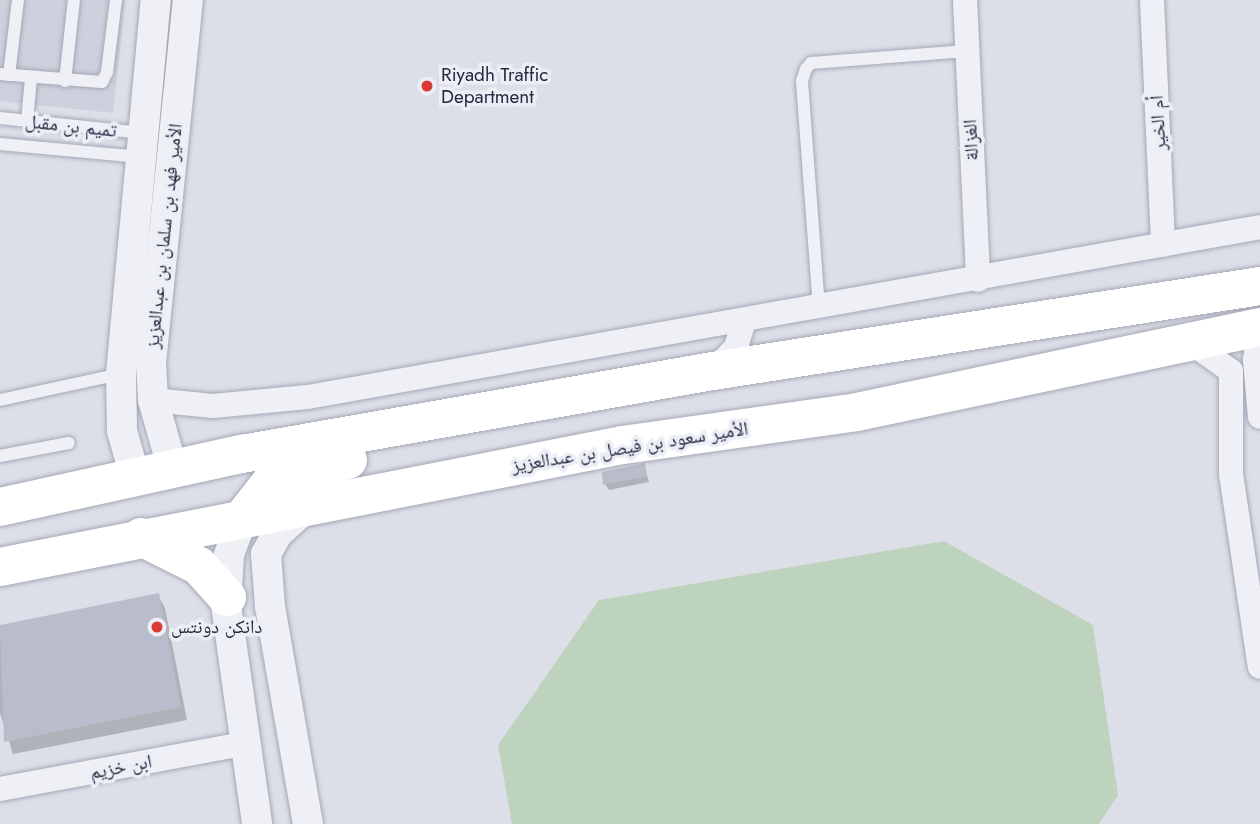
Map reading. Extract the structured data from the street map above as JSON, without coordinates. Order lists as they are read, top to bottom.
{
  "streets": {
    "main road": ["الأمير سعود بن فيصل بن عبدالعزيز"],
    "street": [
      "أم الخير",
      "الغزالة",
      "الأمير فهد بن سلمان بن عبدالعزيز",
      "ابن خزيم"
    ],
    "lane": ["تميم بن مقبل"]
  },
  "places": ["Riyadh Traffic Department", "دانكن دونتس"]
}
